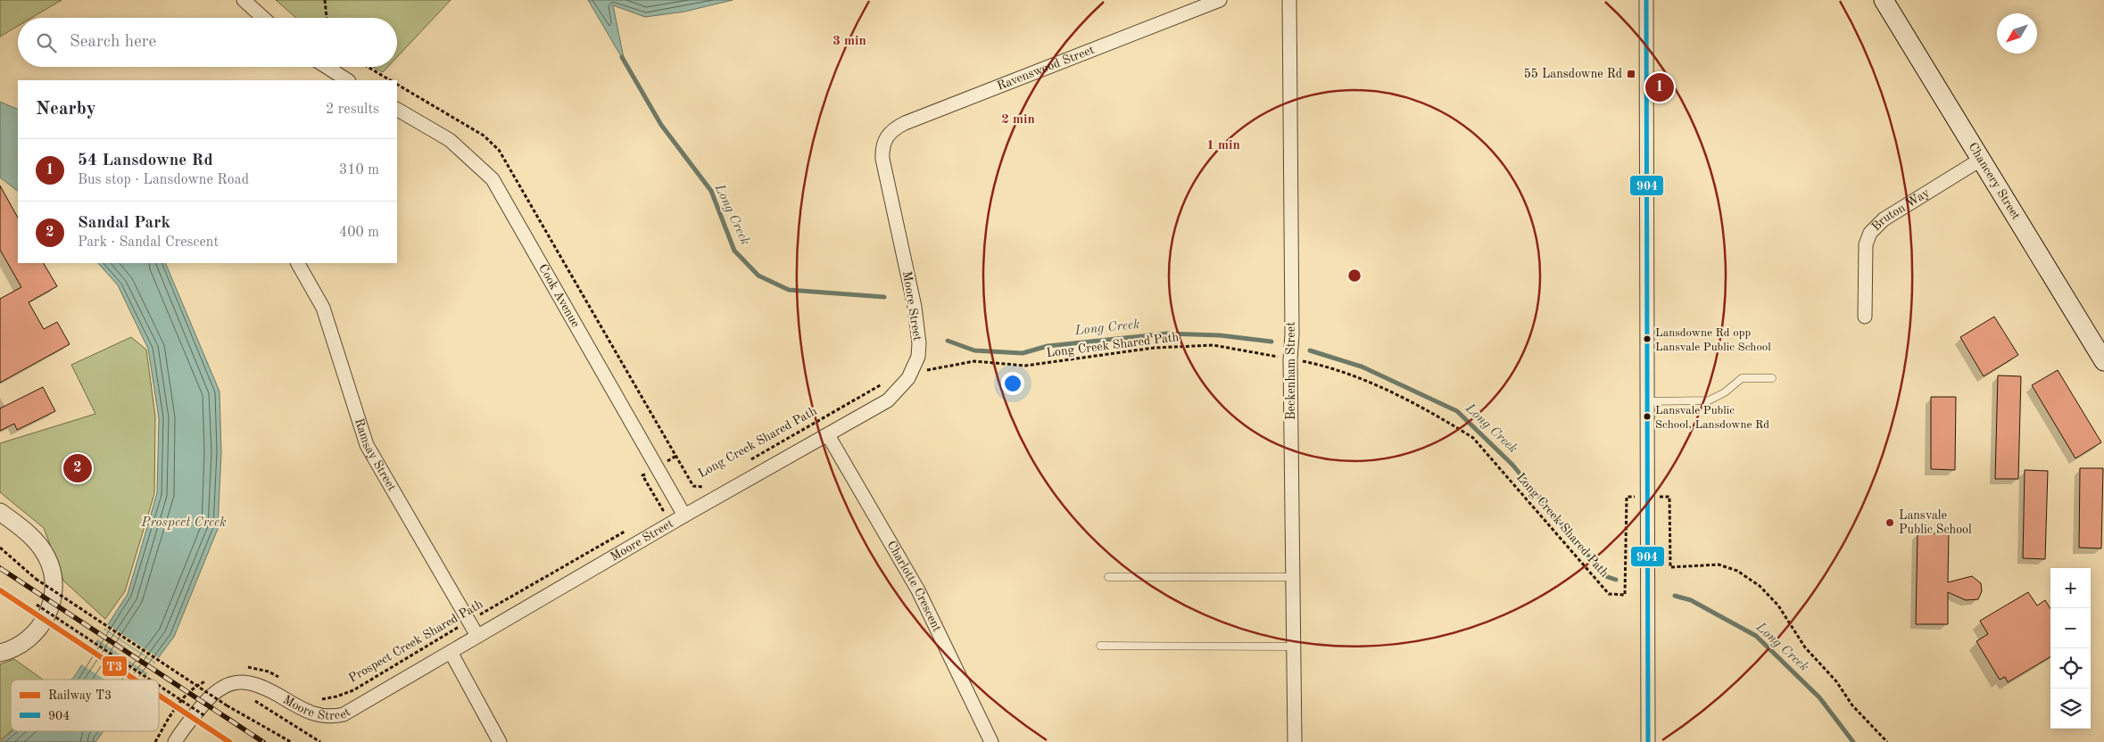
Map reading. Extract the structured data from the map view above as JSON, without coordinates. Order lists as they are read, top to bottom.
{
  "streets": {
    "main road": ["Chancery Street"],
    "street": [
      "Ravenswood Street",
      "Bruton Way",
      "Cook Avenue",
      "Moore Street",
      "Beckenham Street",
      "Ramsay Street",
      "Charlotte Crescent"
    ],
    "path": ["Long Creek Shared Path", "Prospect Creek Shared Path"]
  },
  "crossings": [
    ["Ravenswood Street", "Moore Street"],
    ["Chancery Street", "Bruton Way"],
    ["Cook Avenue", "Moore Street"],
    ["Moore Street", "Ramsay Street"],
    ["Moore Street", "Charlotte Crescent"],
    ["Ramsay Street", "Prospect Creek Shared Path"]
  ],
  "water": ["Long Creek", "Prospect Creek"],
  "places": {
    "transit": ["55 Lansdowne Rd"],
    "other": ["Lansdowne Rd opp Lansvale Public School", "Lansvale Public School, Lansdowne Rd", "Lansvale Public School"]
  },
  "lines": ["transit line 904", "rail line T3"],
  "legend": ["Railway T3", "904"],
  "north": "bottom left",
  "page": {
    "search": "Search here",
    "pins": ["1", "2"],
    "heading": ["Nearby", "2 results"],
    "list": [
      {
        "mark": "1",
        "name": "54 Lansdowne Rd",
        "note": "Bus stop · Lansdowne Road",
        "value": "310 m"
      },
      {
        "mark": "2",
        "name": "Sandal Park",
        "note": "Park · Sandal Crescent",
        "value": "400 m"
      }
    ],
    "map_buttons": ["+", "−"]
  },
  "rings": ["3 min", "2 min", "1 min"]
}
